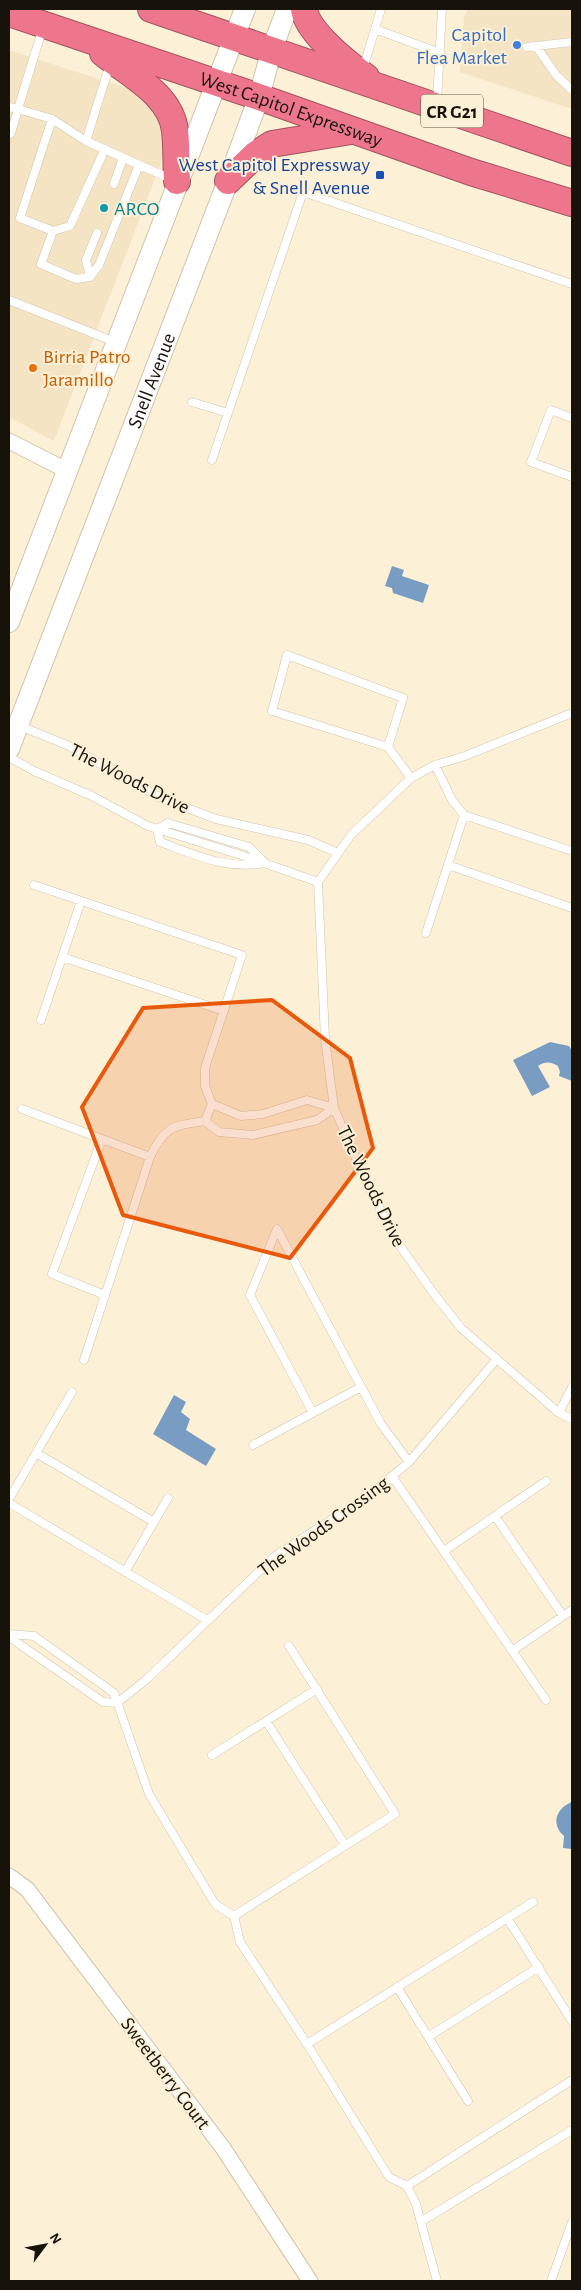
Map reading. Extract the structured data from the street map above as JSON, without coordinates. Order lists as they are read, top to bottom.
{
  "streets": {
    "highway": ["West Capitol Expressway", "CR G21"],
    "main road": ["Snell Avenue"],
    "street": ["Sweetberry Court"],
    "lane": ["The Woods Drive", "The Woods Crossing"]
  },
  "crossings": [
    ["West Capitol Expressway", "Snell Avenue"],
    ["CR G21", "Snell Avenue"],
    ["Snell Avenue", "The Woods Drive"],
    ["The Woods Drive", "The Woods Crossing"]
  ],
  "places": {
    "other": ["Capitol Flea Market", "ARCO", "Birria Patro Jaramillo"],
    "transit": ["West Capitol Expressway & Snell Avenue"]
  },
  "north": "top right"
}
